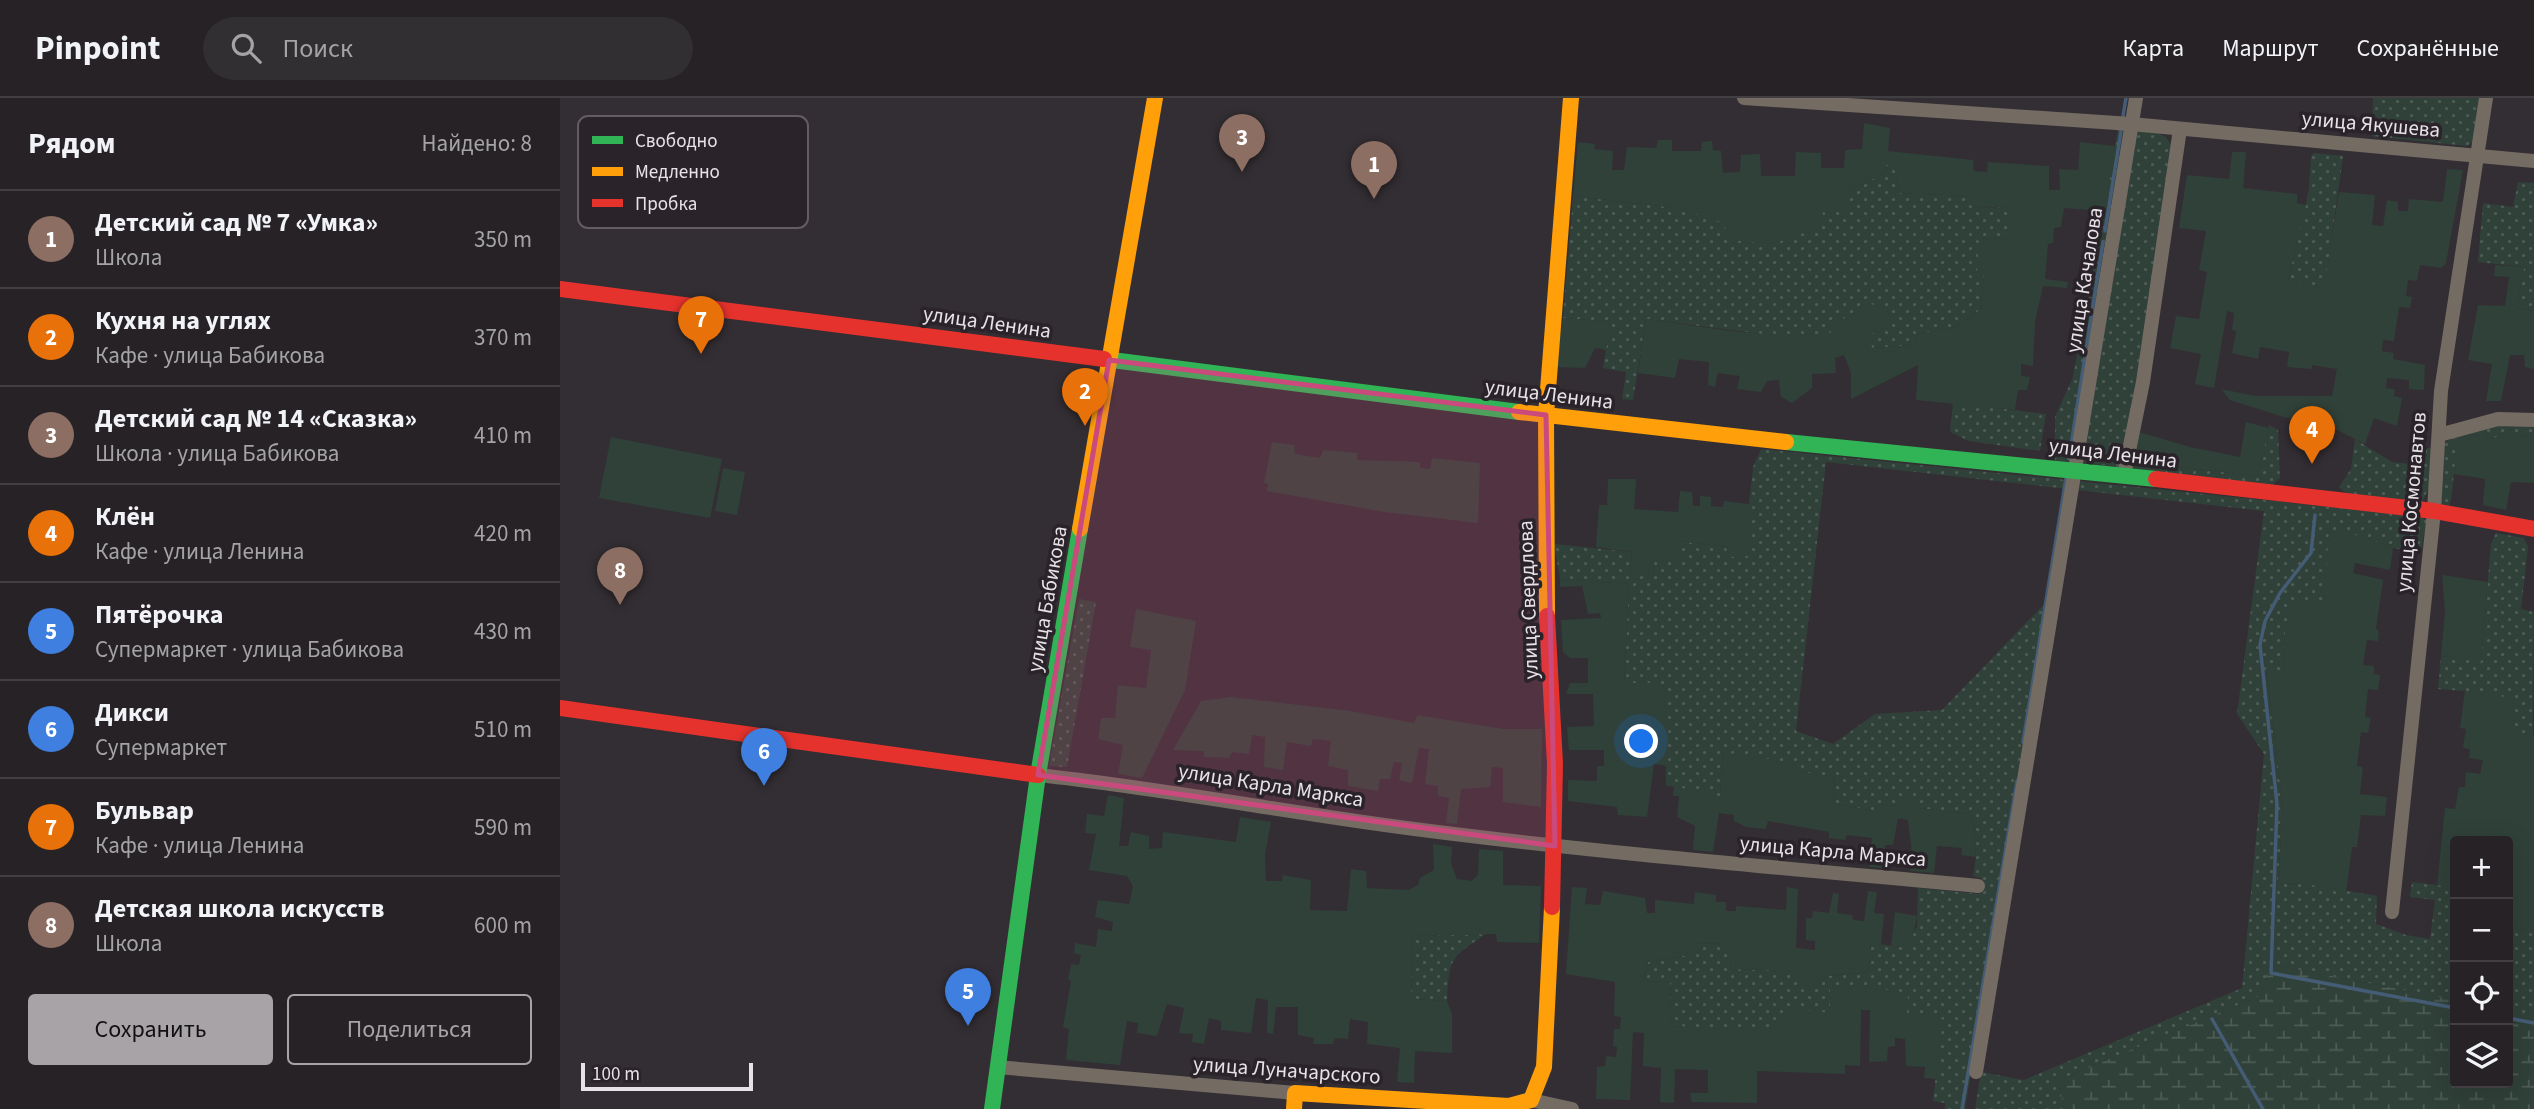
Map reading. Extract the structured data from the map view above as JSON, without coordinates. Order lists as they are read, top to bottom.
{
  "streets": {
    "street": [
      "улица Якушева",
      "улица Качалова",
      "улица Ленина",
      "улица Космонавтов",
      "улица Бабикова",
      "улица Свердлова",
      "улица Карла Маркса",
      "улица Луначарского"
    ]
  },
  "crossings": [
    ["улица Якушева", "улица Качалова"],
    ["улица Якушева", "улица Космонавтов"],
    ["улица Качалова", "улица Ленина"],
    ["улица Ленина", "улица Космонавтов"],
    ["улица Ленина", "улица Бабикова"],
    ["улица Ленина", "улица Свердлова"],
    ["улица Бабикова", "улица Карла Маркса"],
    ["улица Бабикова", "улица Луначарского"],
    ["улица Свердлова", "улица Карла Маркса"],
    ["улица Свердлова", "улица Луначарского"]
  ],
  "legend": ["Свободно", "Медленно", "Пробка"],
  "scale_bar": "100 m",
  "page": {
    "header": "Pinpoint",
    "search": "Поиск",
    "nav": ["Карта", "Маршрут", "Сохранённые"],
    "heading": ["Рядом", "Найдено: 8"],
    "pins": [
      "3",
      "1",
      "7",
      "2",
      "4",
      "8",
      "6",
      "5"
    ],
    "list": [
      {
        "mark": "1",
        "name": "Детский сад № 7 «Умка»",
        "note": "Школа",
        "value": "350 m"
      },
      {
        "mark": "2",
        "name": "Кухня на углях",
        "note": "Кафе · улица Бабикова",
        "value": "370 m"
      },
      {
        "mark": "3",
        "name": "Детский сад № 14 «Сказка»",
        "note": "Школа · улица Бабикова",
        "value": "410 m"
      },
      {
        "mark": "4",
        "name": "Клён",
        "note": "Кафе · улица Ленина",
        "value": "420 m"
      },
      {
        "mark": "5",
        "name": "Пятёрочка",
        "note": "Супермаркет · улица Бабикова",
        "value": "430 m"
      },
      {
        "mark": "6",
        "name": "Дикси",
        "note": "Супермаркет",
        "value": "510 m"
      },
      {
        "mark": "7",
        "name": "Бульвар",
        "note": "Кафе · улица Ленина",
        "value": "590 m"
      },
      {
        "mark": "8",
        "name": "Детская школа искусств",
        "note": "Школа",
        "value": "600 m"
      }
    ],
    "map_buttons": ["+", "−"],
    "buttons": ["Сохранить", "Поделиться"],
    "scale": "100 m"
  }
}
